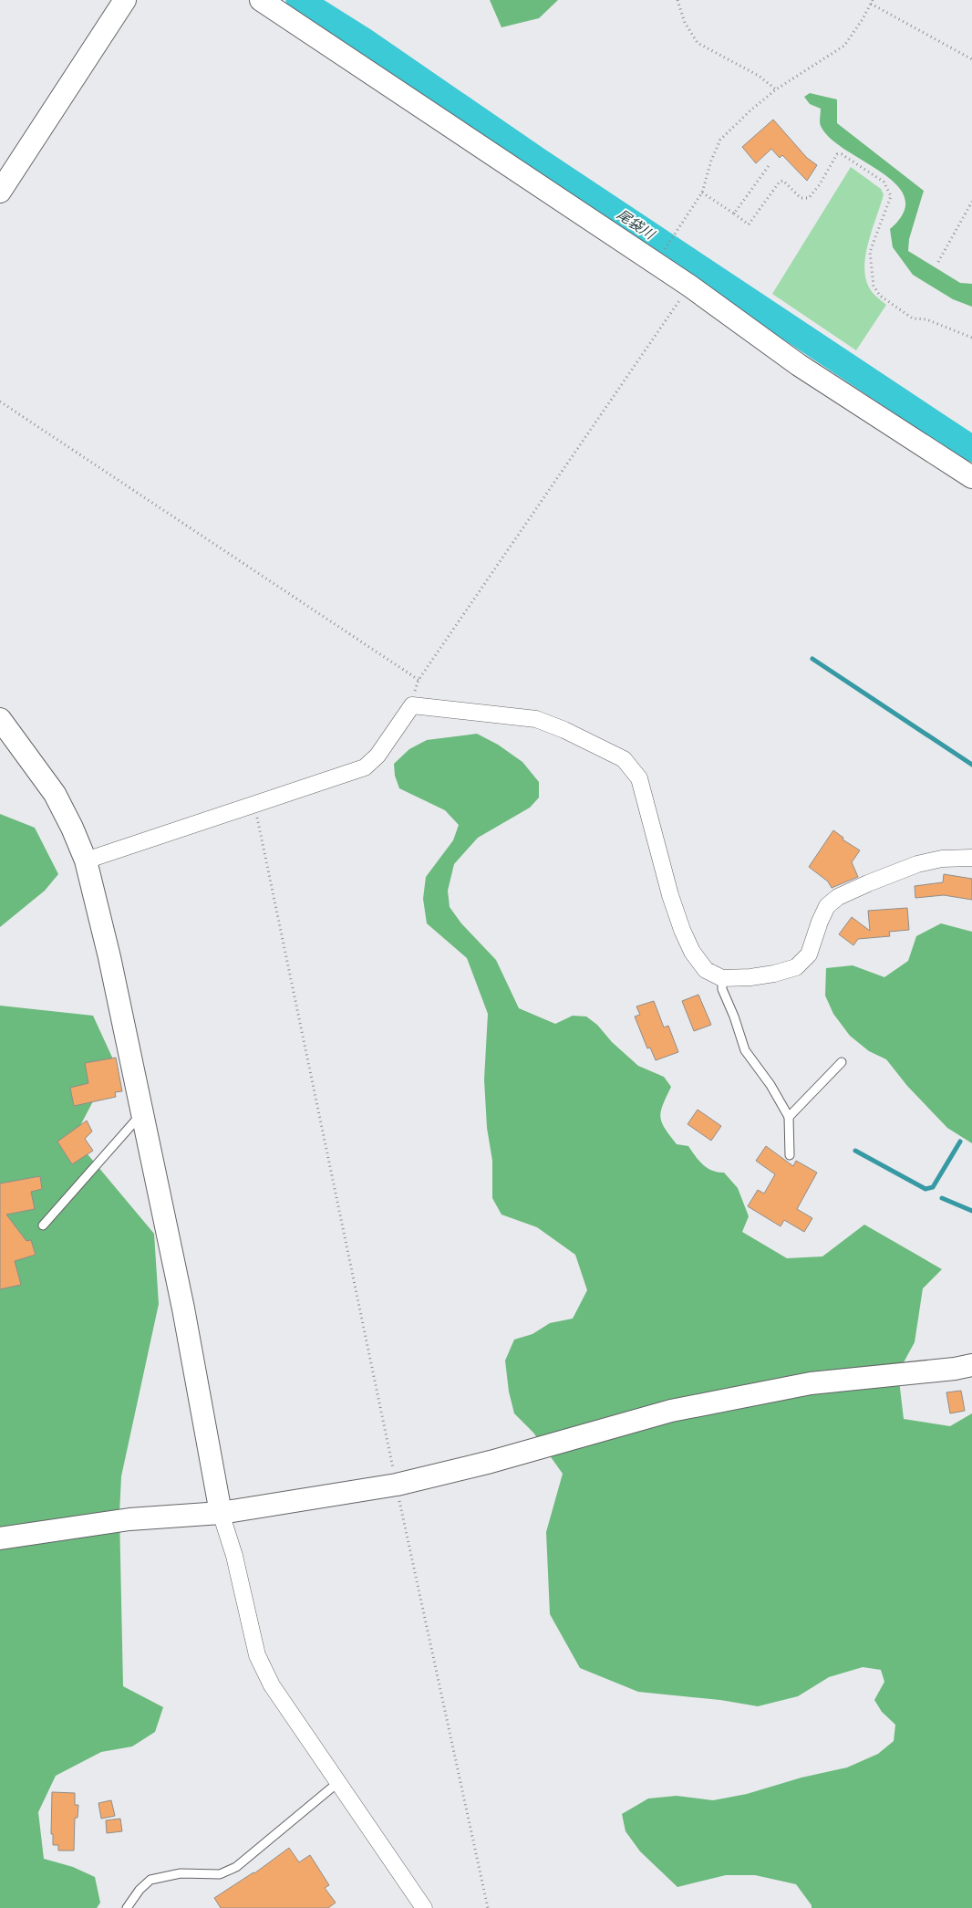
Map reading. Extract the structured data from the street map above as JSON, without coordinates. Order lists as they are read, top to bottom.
{
  "water": ["尾袋川"]
}
